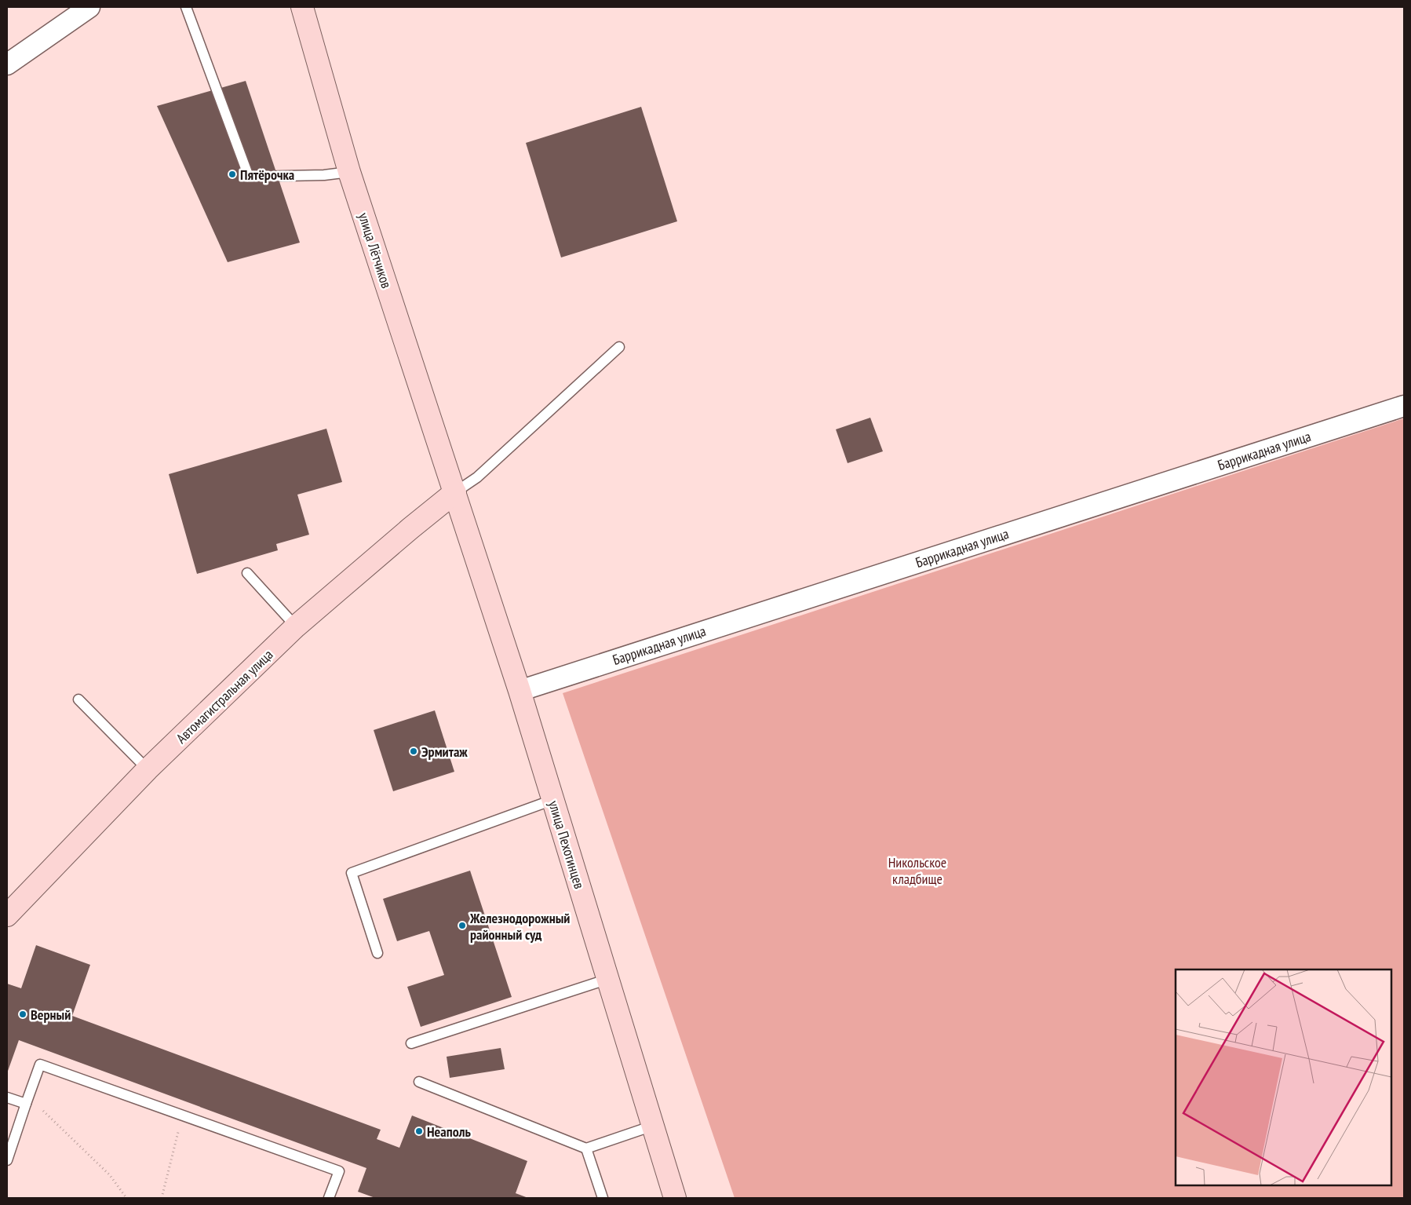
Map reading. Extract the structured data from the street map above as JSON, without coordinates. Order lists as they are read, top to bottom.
{
  "streets": {
    "main road": ["улица Лётчиков", "Автомагистральная улица", "улица Пехотинцев"],
    "street": ["Баррикадная улица"]
  },
  "crossings": [
    ["улица Лётчиков", "Автомагистральная улица"],
    ["улица Лётчиков", "улица Пехотинцев"],
    ["Баррикадная улица", "улица Пехотинцев"],
    ["Автомагистральная улица", "улица Пехотинцев"]
  ],
  "parks": ["Никольское кладбище"],
  "places": [
    "Пятёрочка",
    "Эрмитаж",
    "Железнодорожный районный суд",
    "Верный",
    "Неаполь"
  ]
}
